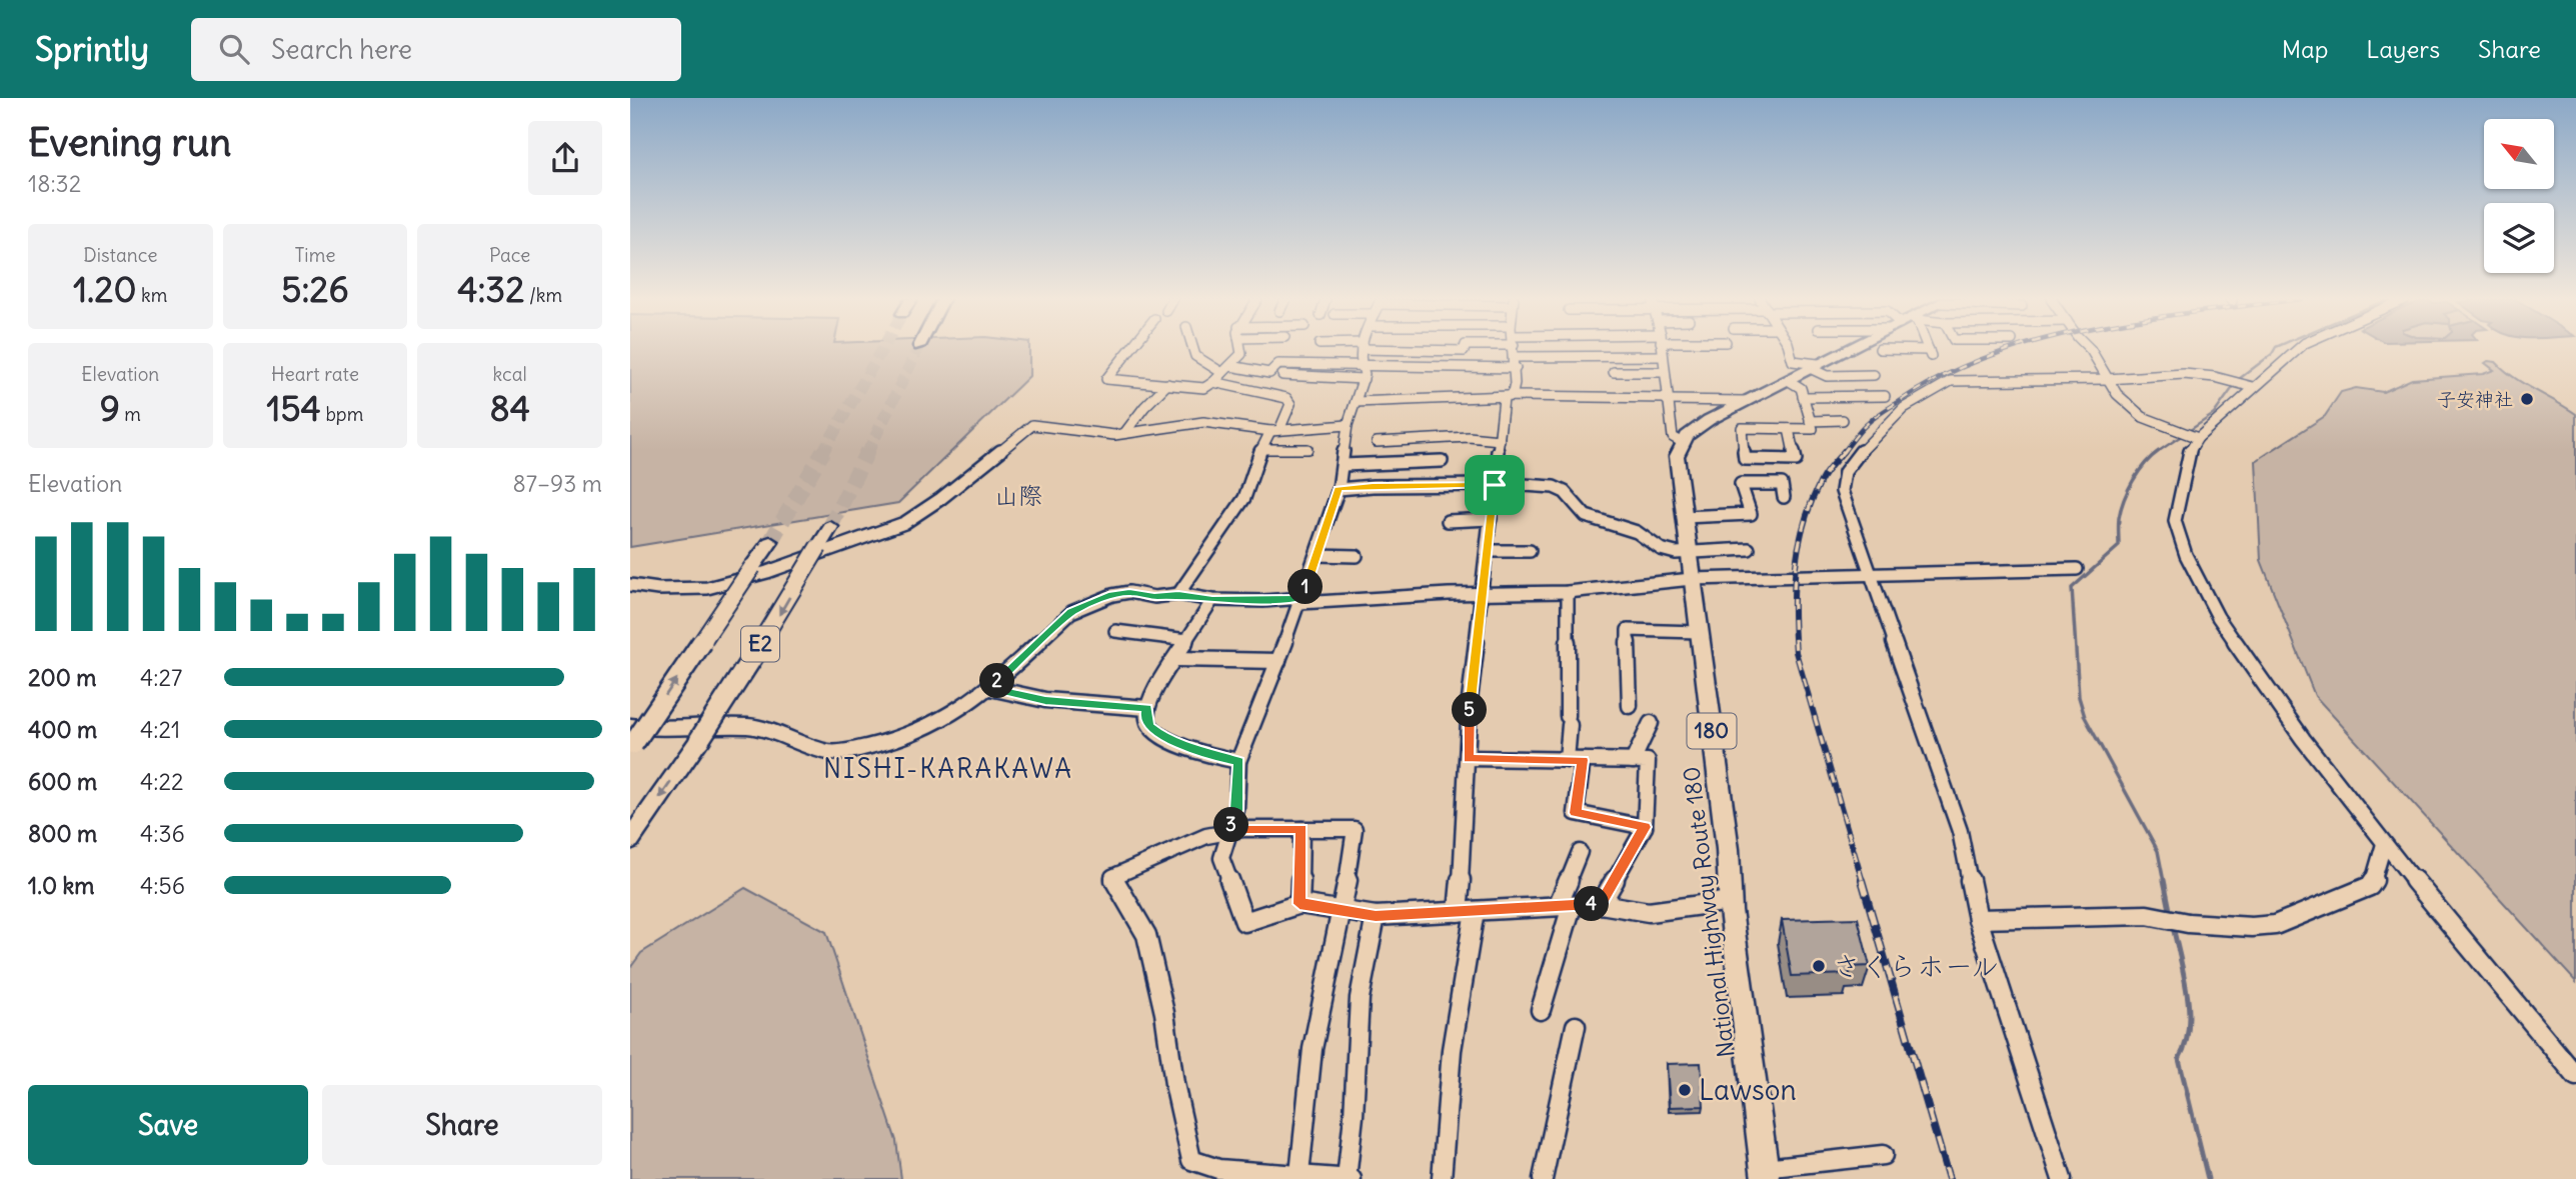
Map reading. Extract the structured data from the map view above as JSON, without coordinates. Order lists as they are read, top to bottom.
{
  "streets": {
    "highway": ["E2", "180", "National Highway Route 180"]
  },
  "districts": ["山際", "NISHI-KARAKAWA"],
  "places": ["子安神社", "さくらホール", "Lawson"],
  "north": "top left",
  "page": {
    "header": "Sprintly",
    "search": "Search here",
    "nav": ["Map", "Layers", "Share"],
    "heading": ["Evening run", "18:32"],
    "stats": [
      ["Distance", "1.20 km"],
      ["Time", "5:26"],
      ["Pace", "4:32 /km"],
      ["Elevation", "9 m"],
      ["Heart rate", "154 bpm"],
      ["kcal", "84"]
    ],
    "chart": ["Elevation", "87–93 m"],
    "pins": [
      "1",
      "2",
      "5",
      "3",
      "4"
    ],
    "list": [
      {
        "name": "200 m",
        "note": "4:27"
      },
      {
        "name": "400 m",
        "note": "4:21"
      },
      {
        "name": "600 m",
        "note": "4:22"
      },
      {
        "name": "800 m",
        "note": "4:36"
      },
      {
        "name": "1.0 km",
        "note": "4:56"
      }
    ],
    "buttons": ["Save", "Share"]
  }
}
